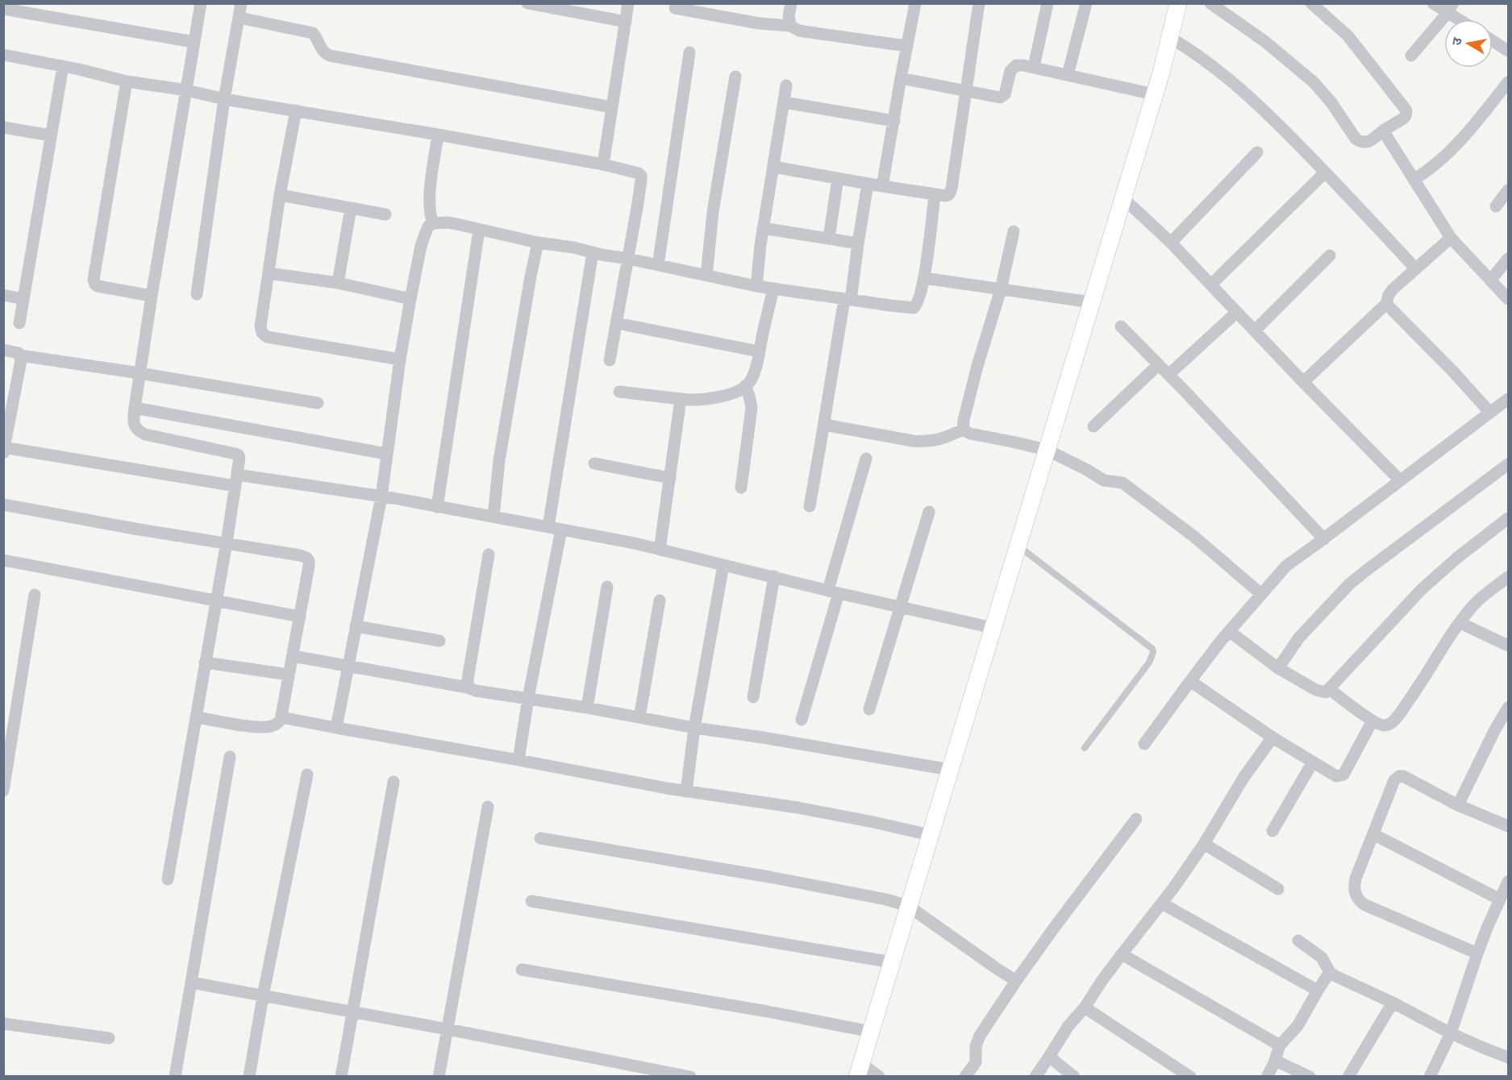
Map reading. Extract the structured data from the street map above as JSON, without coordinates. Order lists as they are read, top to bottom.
{
  "north": "left"
}
